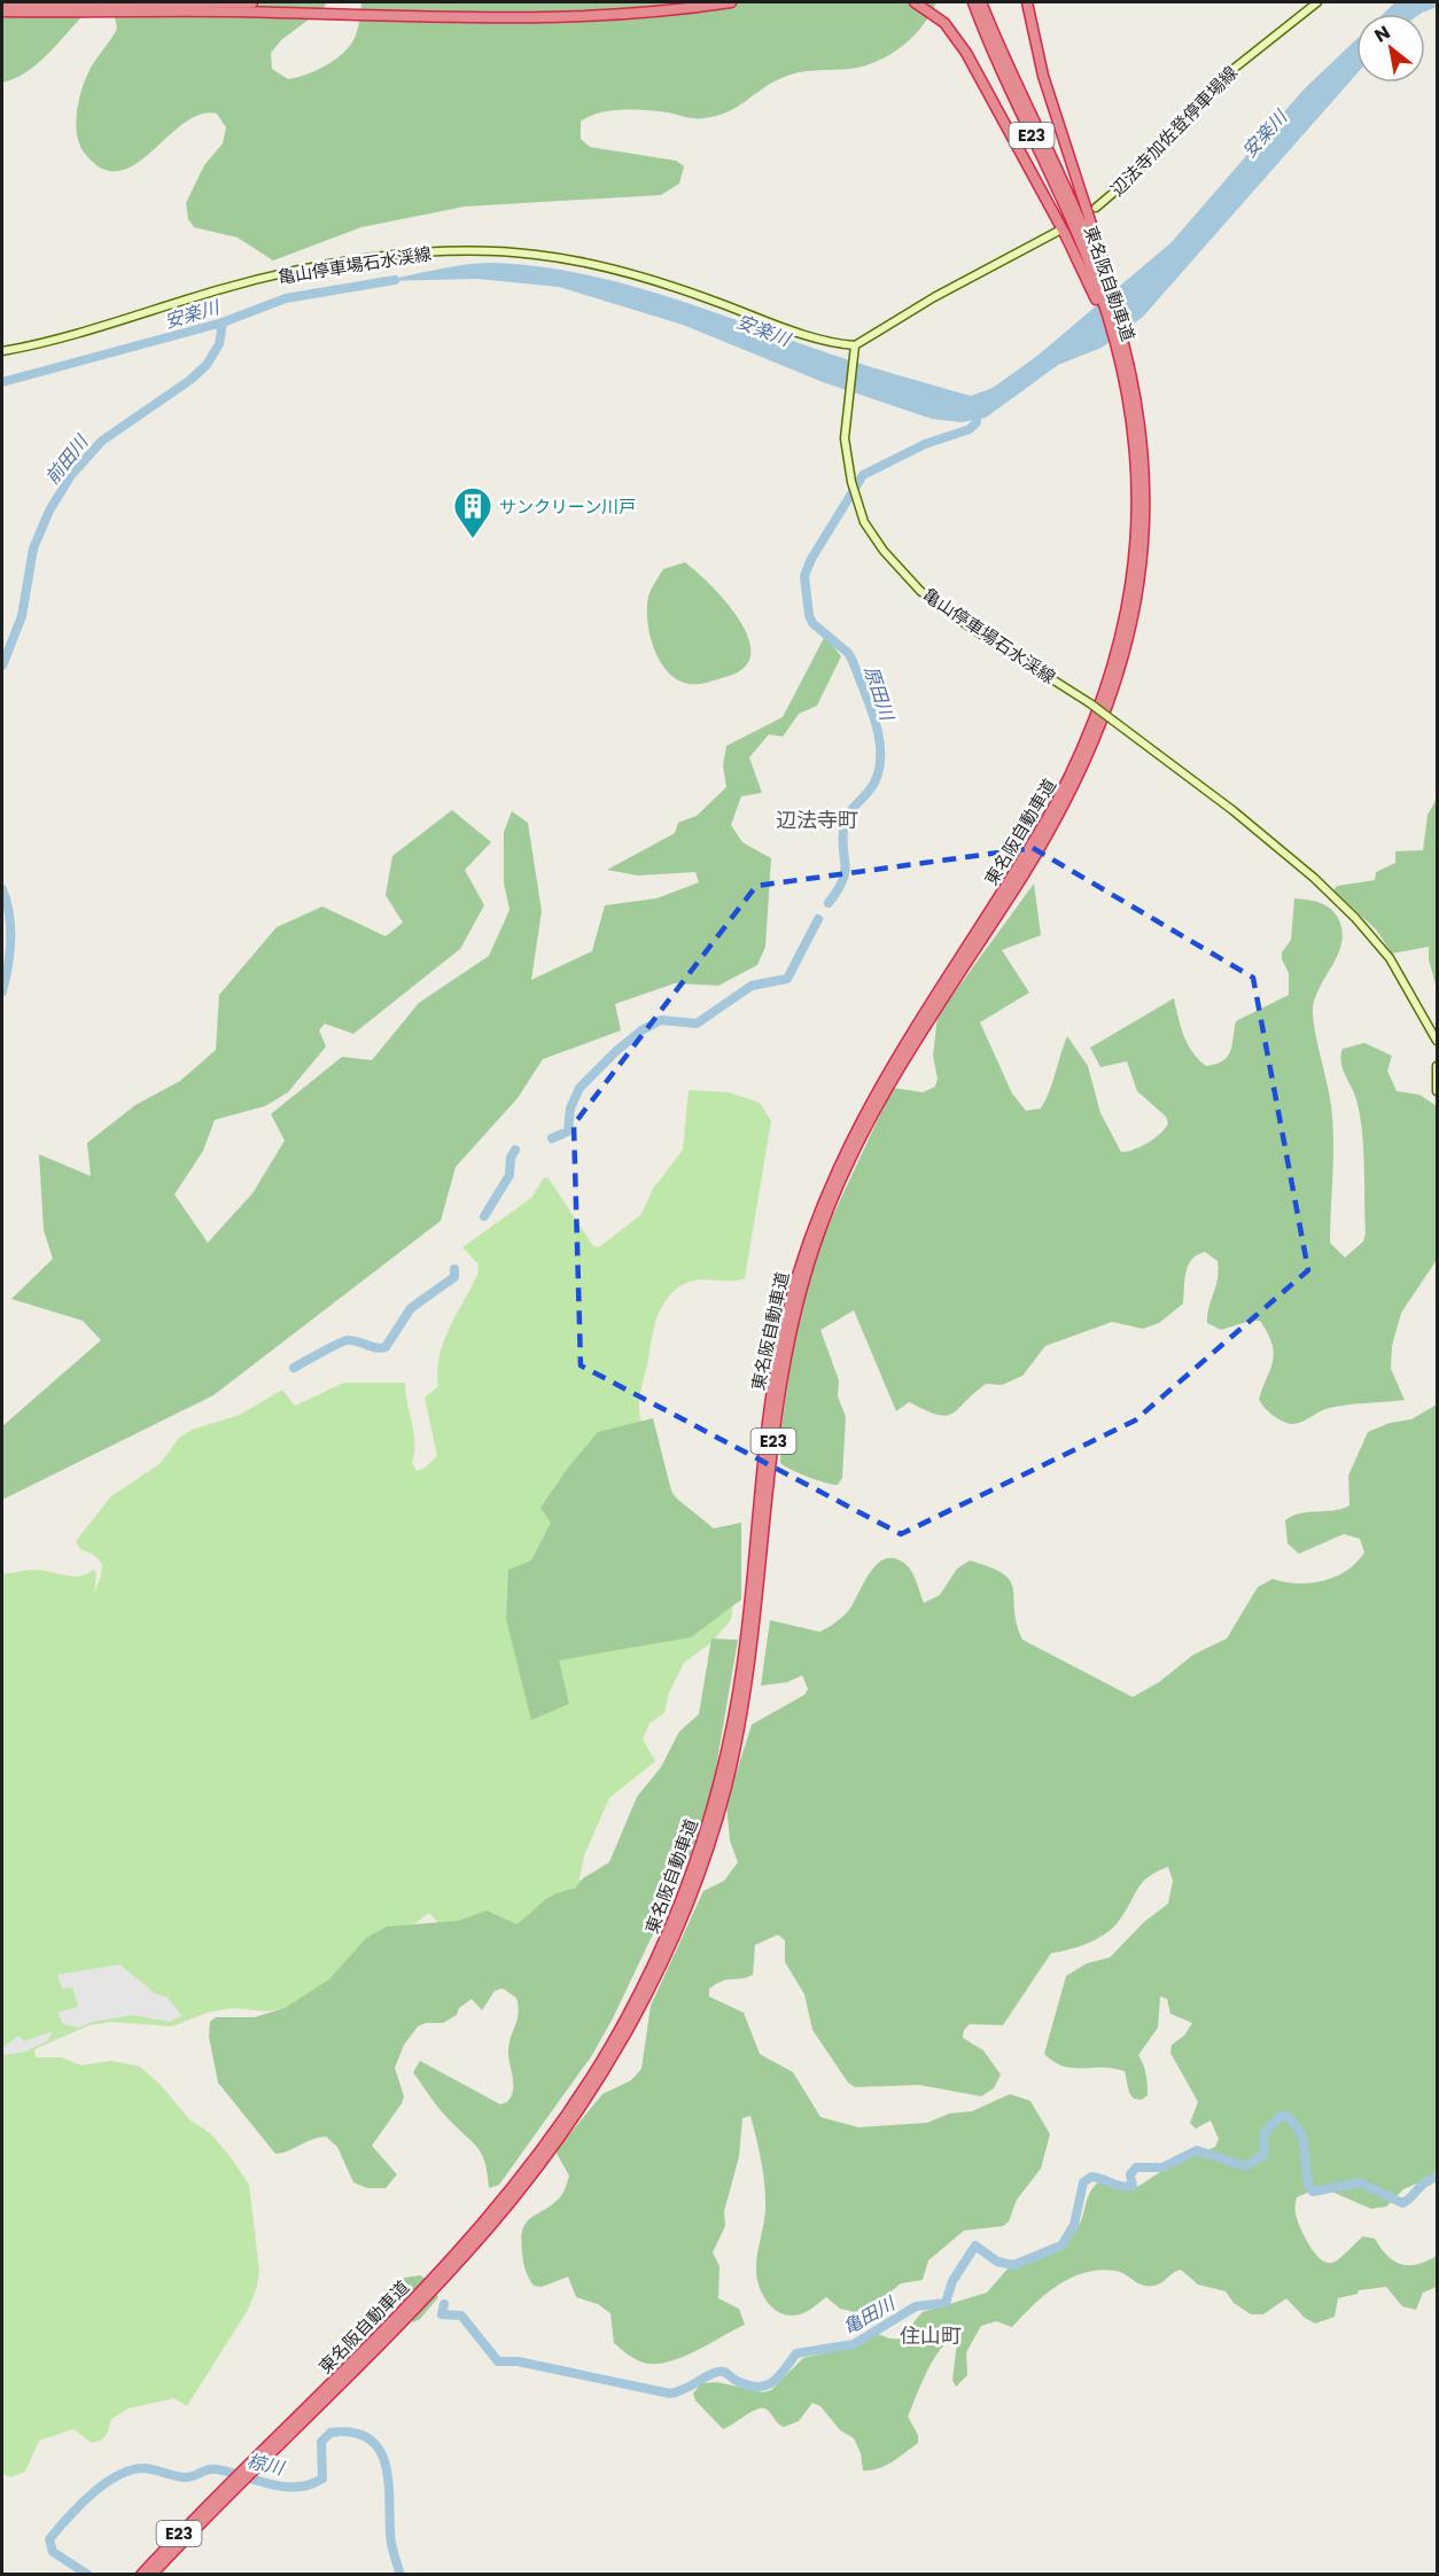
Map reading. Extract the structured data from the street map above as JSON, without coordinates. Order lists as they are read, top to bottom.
{
  "streets": {
    "highway": ["E23", "東名阪自動車道"],
    "main road": ["辺法寺加佐登停車場線", "亀山停車場石水渓線"]
  },
  "districts": ["辺法寺町", "住山町"],
  "water": [
    "安楽川",
    "前田川",
    "原田川",
    "亀田川",
    "椋川"
  ],
  "places": {
    "building": ["サンクリーン川戸"]
  },
  "north": "top left"
}
